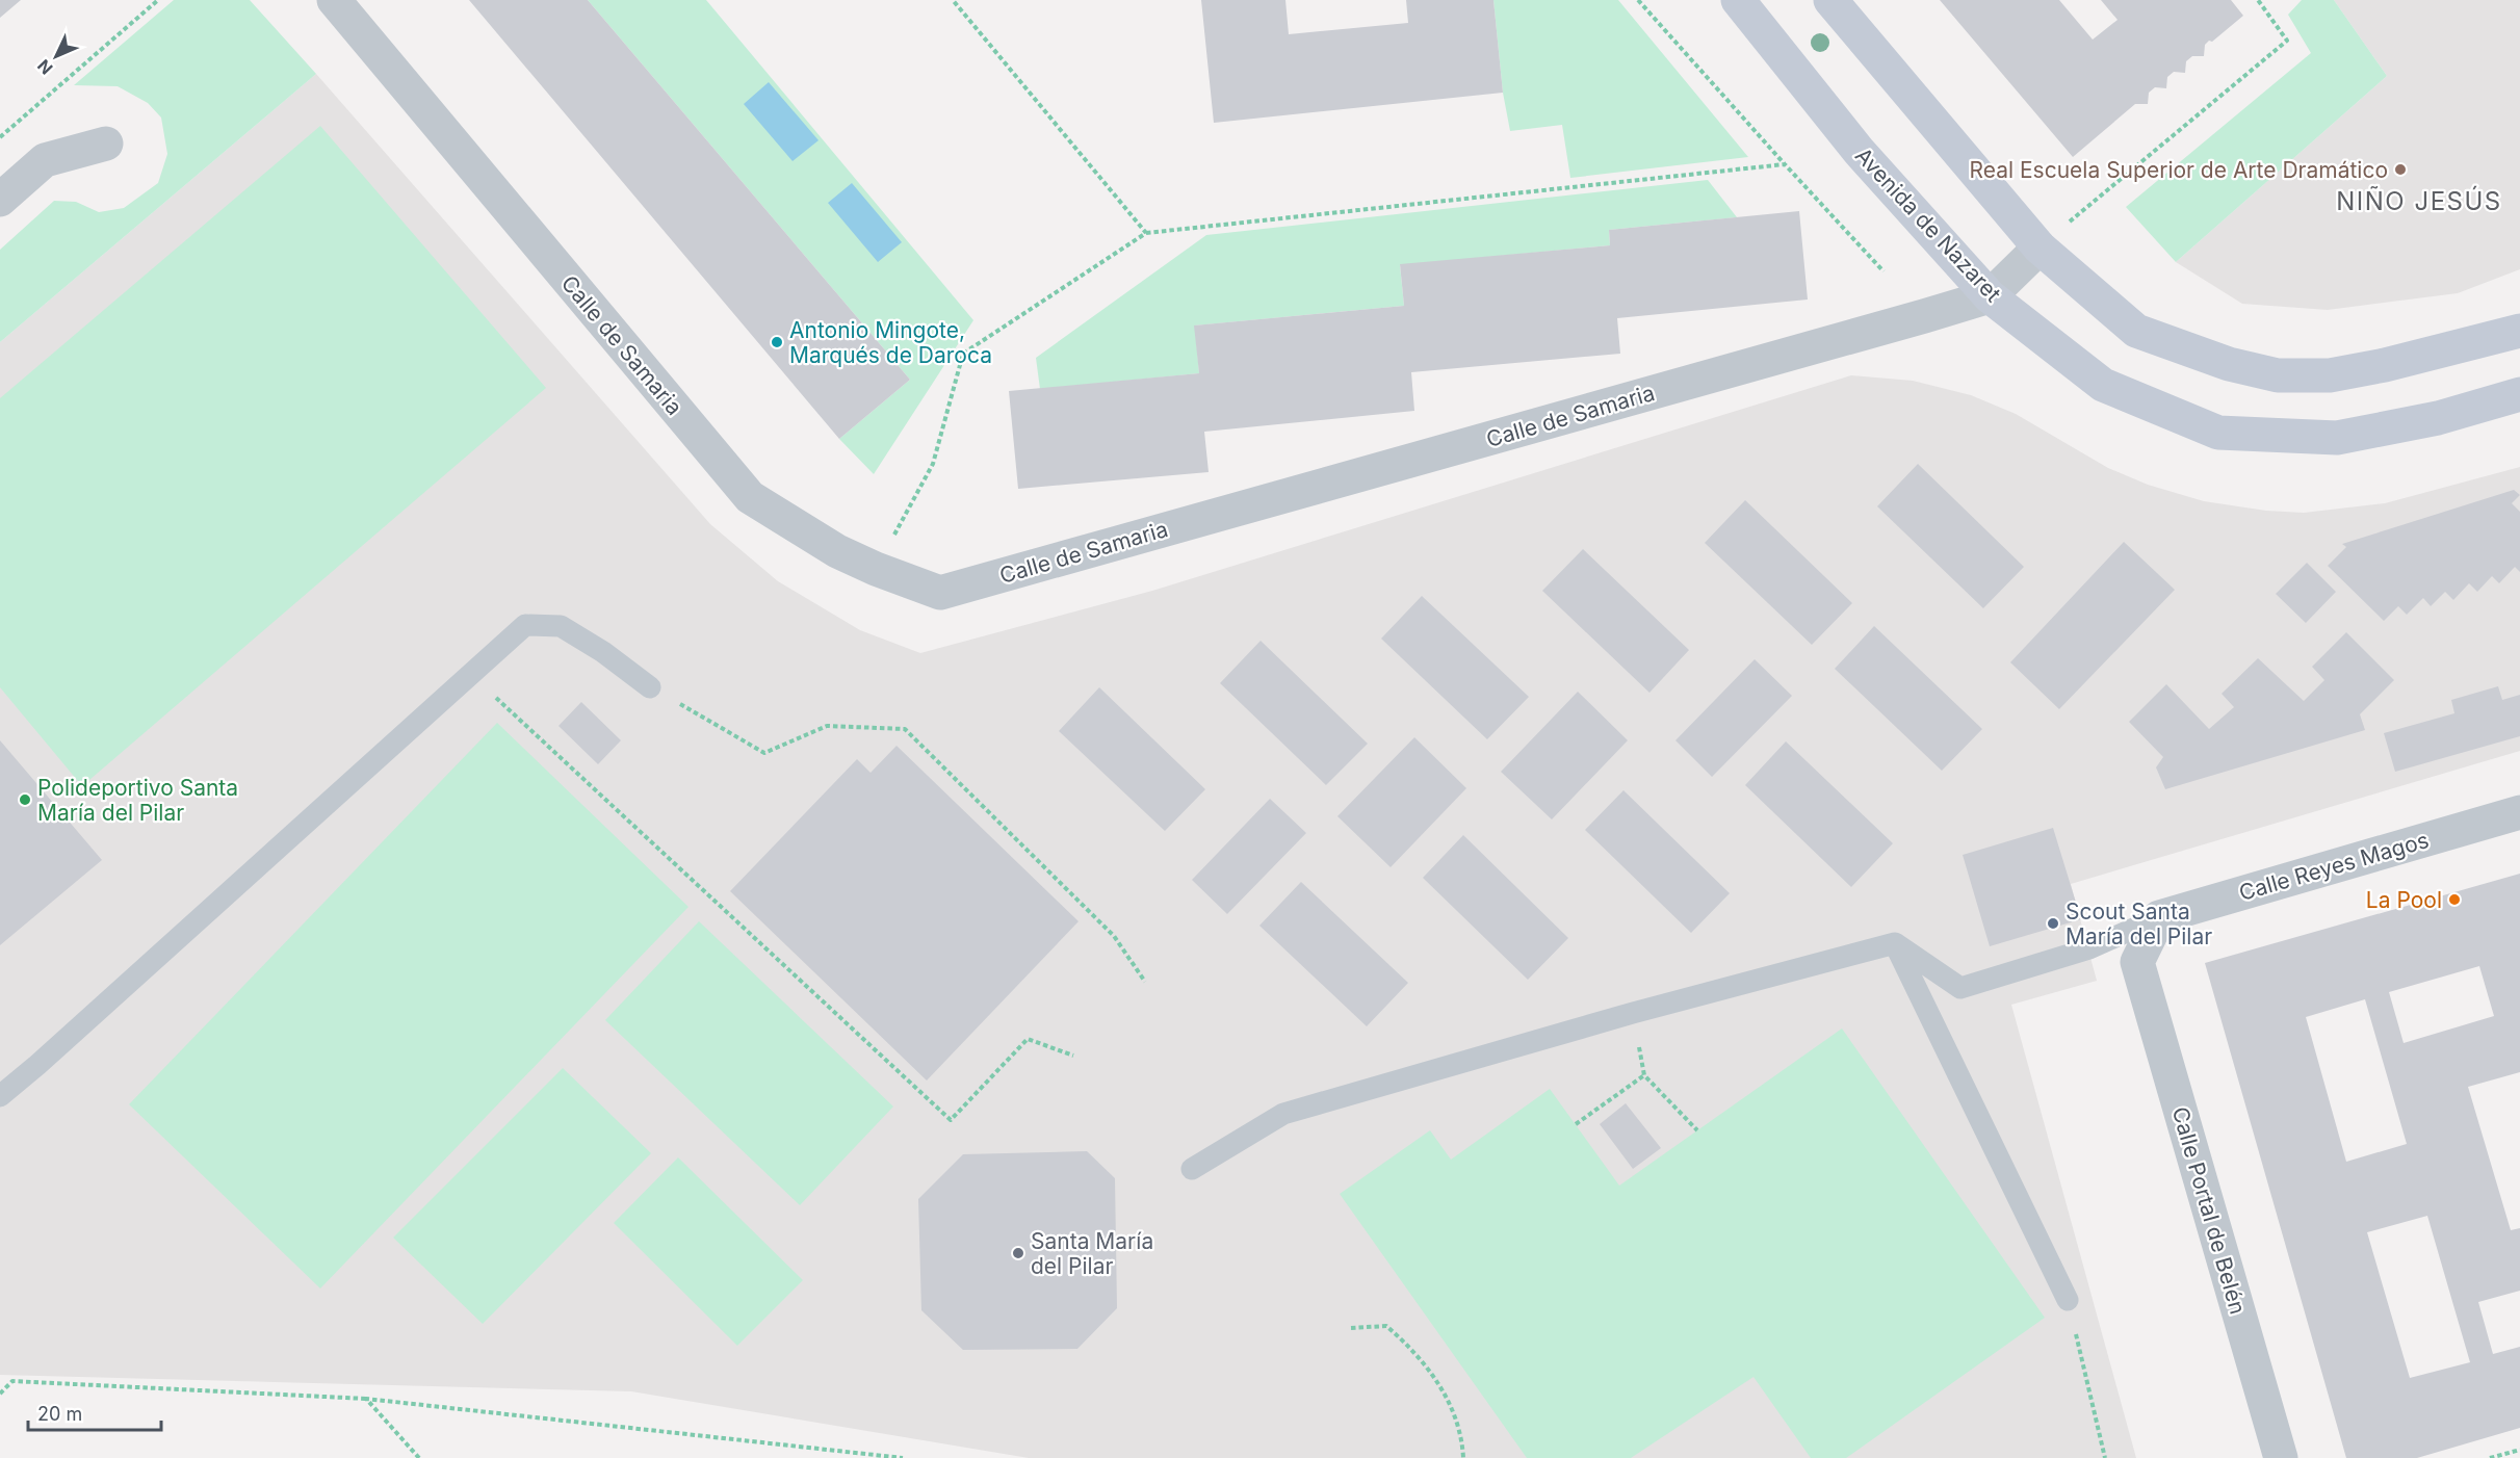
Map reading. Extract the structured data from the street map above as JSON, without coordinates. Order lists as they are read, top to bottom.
{
  "streets": {
    "main road": ["Avenida de Nazaret"],
    "street": ["Calle de Samaria", "Calle Reyes Magos", "Calle Portal de Belén"]
  },
  "crossings": [
    ["Avenida de Nazaret", "Calle de Samaria"],
    ["Calle Reyes Magos", "Calle Portal de Belén"]
  ],
  "districts": ["NIÑO JESÚS"],
  "places": [
    "Real Escuela Superior de Arte Dramático",
    "Antonio Mingote, Marqués de Daroca",
    "Polideportivo Santa María del Pilar",
    "La Pool",
    "Scout Santa María del Pilar",
    "Santa María del Pilar"
  ],
  "scale_bar": "20 m",
  "north": "bottom left"
}
